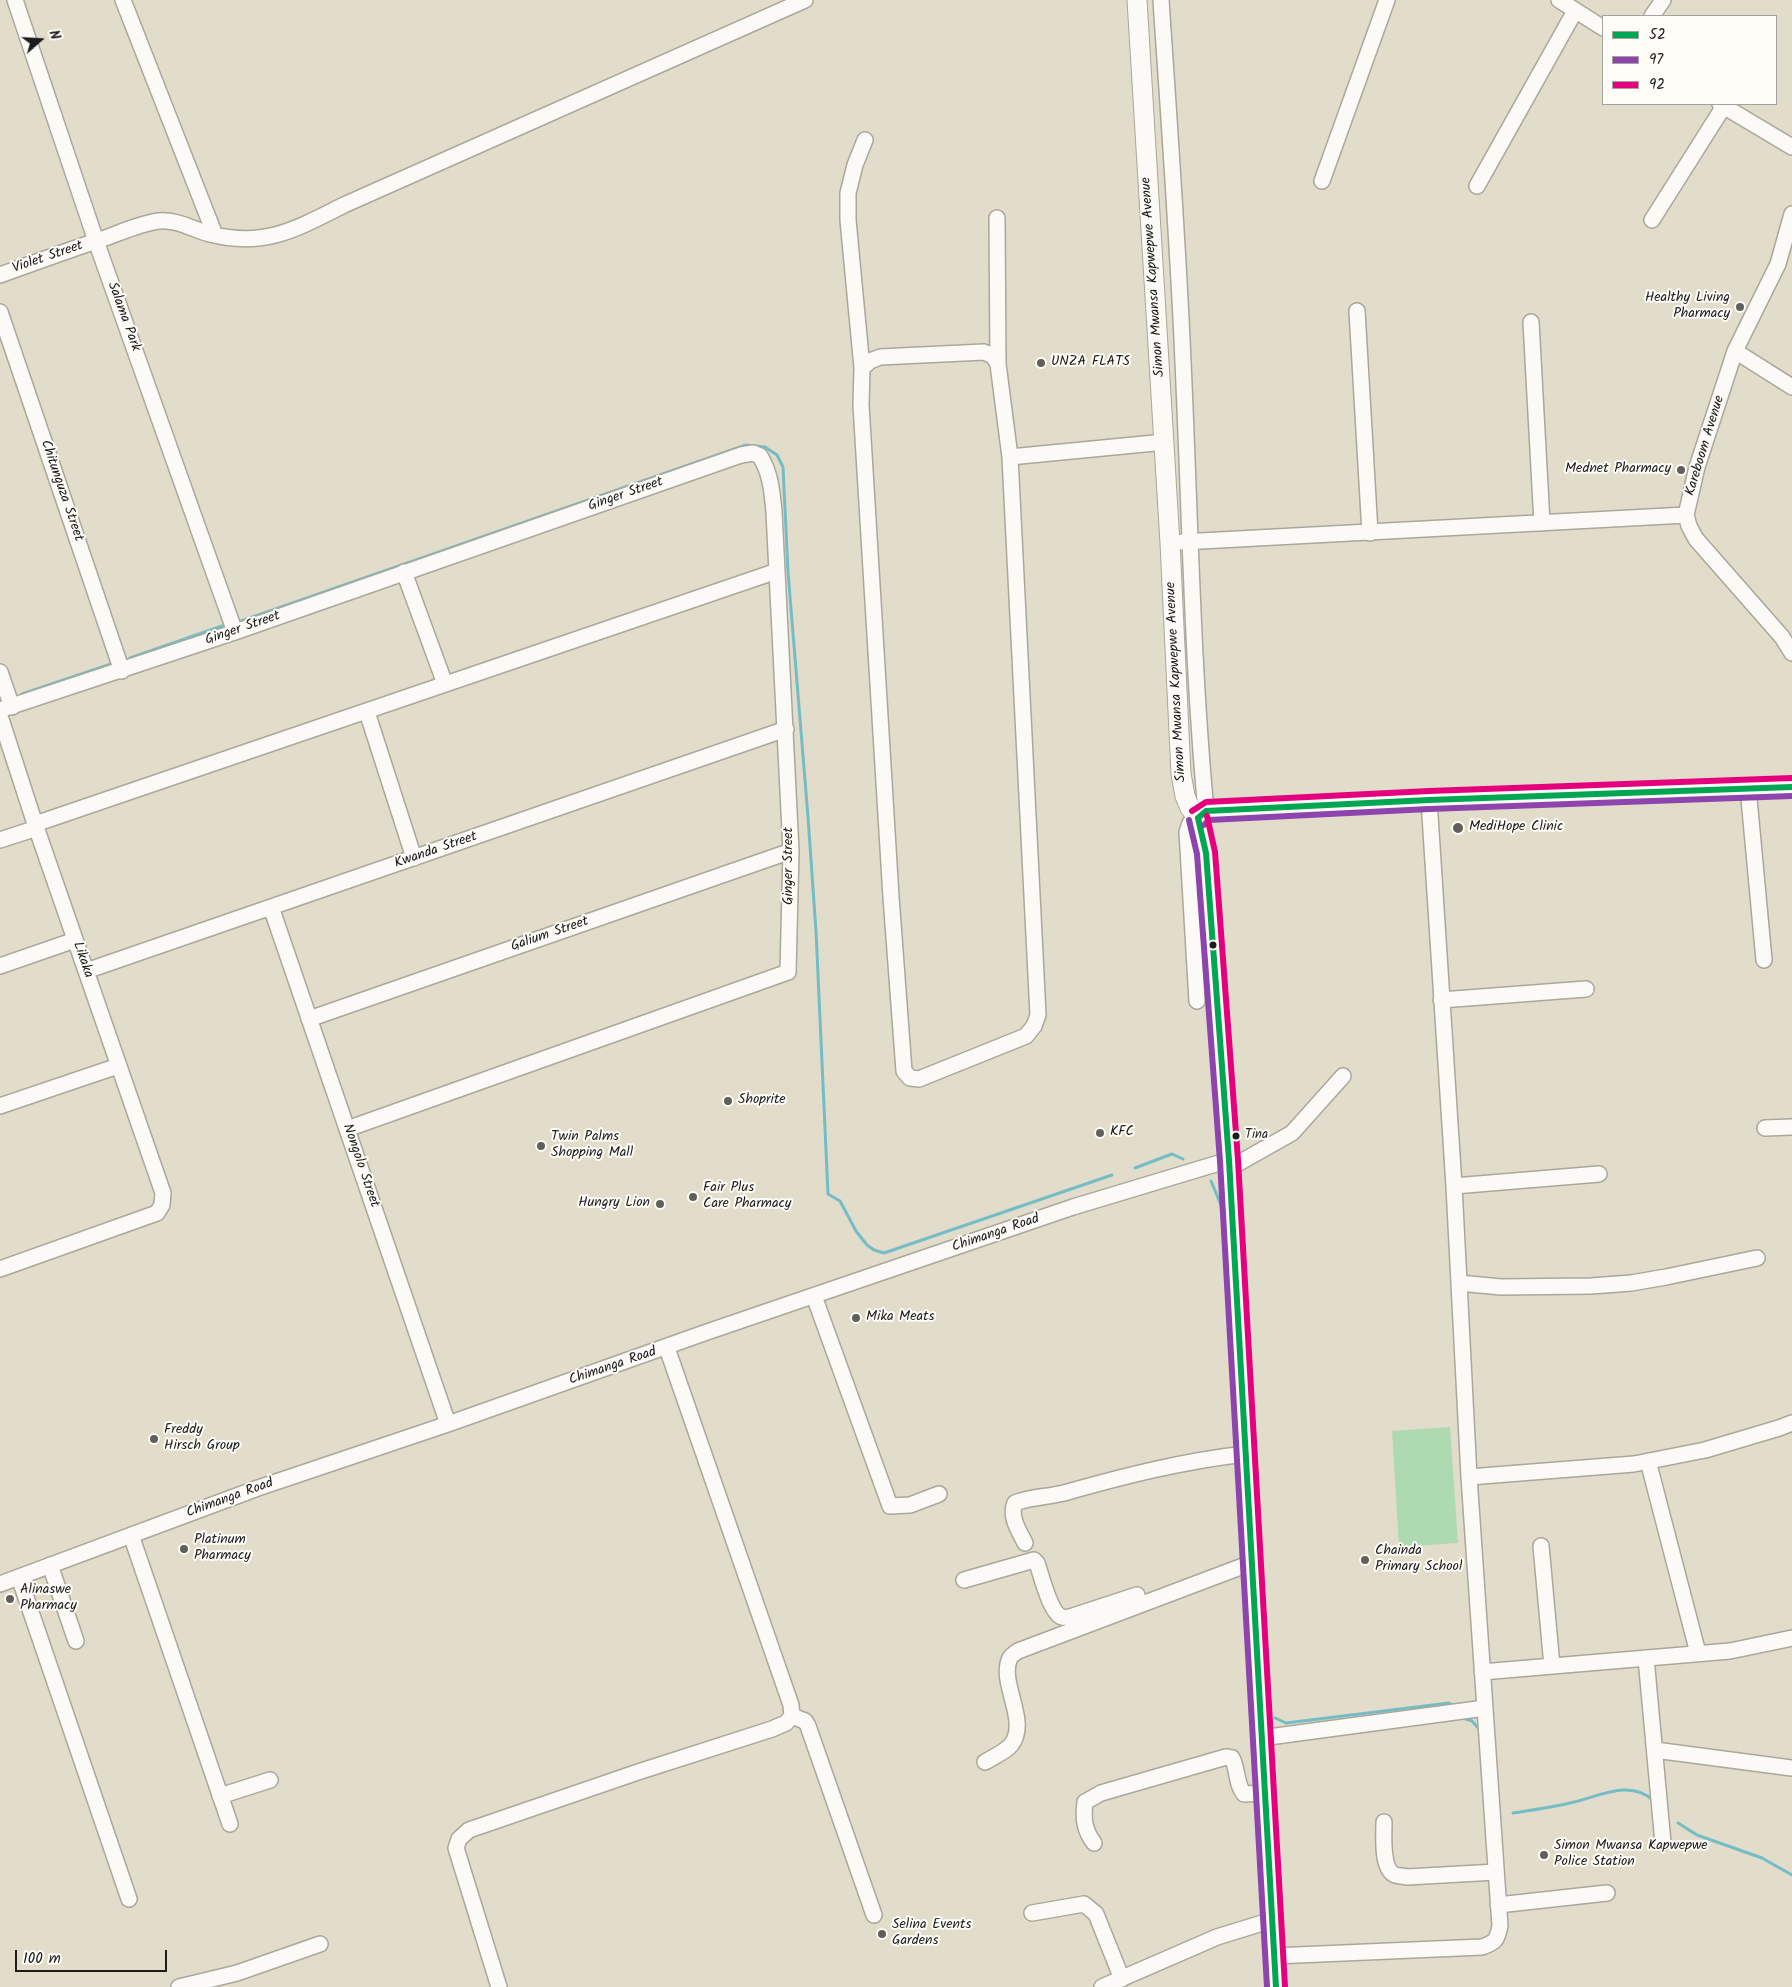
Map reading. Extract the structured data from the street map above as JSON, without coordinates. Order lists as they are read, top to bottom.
{
  "streets": {
    "main road": ["Simon Mwansa Kapwepwe Avenue"],
    "street": [
      "Violet Street",
      "Salama Park",
      "Kareboom Avenue",
      "Chitunguza Street",
      "Ginger Street",
      "Kwanda Street",
      "Galium Street",
      "Likaka",
      "Nongolo Street",
      "Chimanga Road"
    ]
  },
  "crossings": [
    ["Violet Street", "Salama Park"],
    ["Simon Mwansa Kapwepwe Avenue", "Chimanga Road"],
    ["Salama Park", "Ginger Street"],
    ["Chitunguza Street", "Ginger Street"],
    ["Ginger Street", "Kwanda Street"],
    ["Ginger Street", "Galium Street"],
    ["Ginger Street", "Likaka"],
    ["Ginger Street", "Nongolo Street"],
    ["Kwanda Street", "Likaka"],
    ["Kwanda Street", "Nongolo Street"],
    ["Galium Street", "Nongolo Street"],
    ["Nongolo Street", "Chimanga Road"]
  ],
  "places": [
    "Healthy Living Pharmacy",
    "UNZA FLATS",
    "Mednet Pharmacy",
    "MediHope Clinic",
    "Shoprite",
    "KFC",
    "Tina",
    "Twin Palms Shopping Mall",
    "Fair Plus Care Pharmacy",
    "Hungry Lion",
    "Mika Meats",
    "Freddy Hirsch Group",
    "Platinum Pharmacy",
    "Chainda Primary School",
    "Alinaswe Pharmacy",
    "Simon Mwansa Kapwepwe Police Station",
    "Selina Events Gardens"
  ],
  "lines": ["transit line 92", "transit line 52", "transit line 97"],
  "legend": ["52", "97", "92"],
  "scale_bar": "100 m",
  "north": "right"
}
